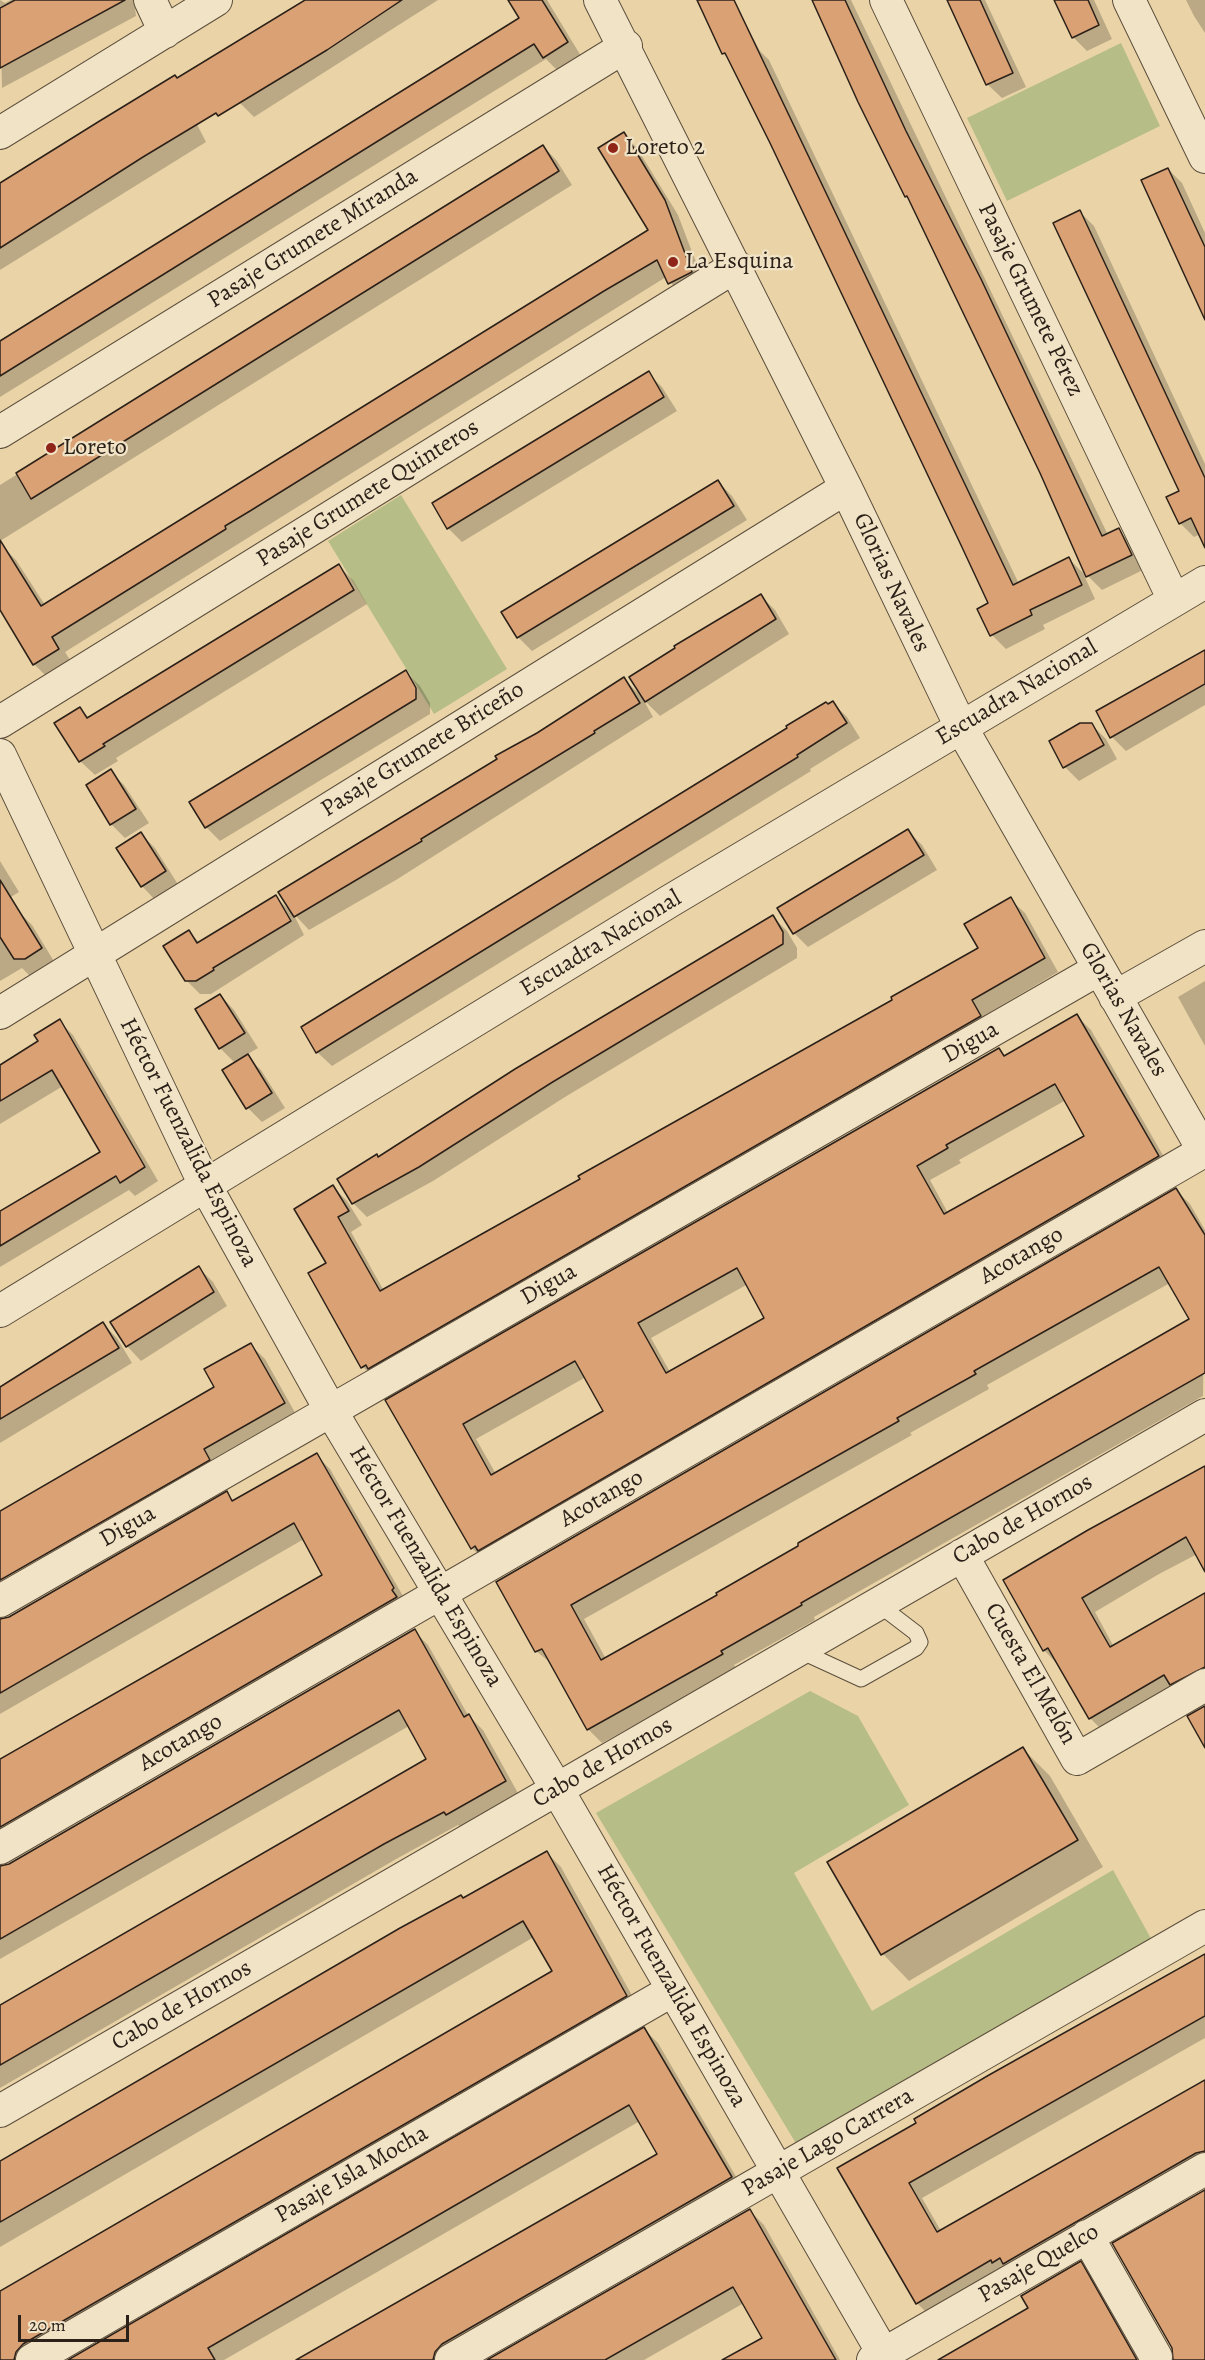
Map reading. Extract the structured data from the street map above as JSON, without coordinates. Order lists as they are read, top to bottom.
{
  "streets": {
    "street": [
      "Pasaje Grumete Miranda",
      "Pasaje Grumete Pérez",
      "Pasaje Grumete Quinteros",
      "Glorias Navales",
      "Escuadra Nacional",
      "Pasaje Grumete Briceño",
      "Digua",
      "Héctor Fuenzalida Espinoza",
      "Acotango",
      "Cabo de Hornos",
      "Cuesta El Melón",
      "Pasaje Lago Carrera",
      "Pasaje Isla Mocha",
      "Pasaje Quelco"
    ]
  },
  "crossings": [
    ["Pasaje Grumete Miranda", "Glorias Navales"],
    ["Pasaje Grumete Pérez", "Escuadra Nacional"],
    ["Pasaje Grumete Quinteros", "Glorias Navales"],
    ["Glorias Navales", "Escuadra Nacional"],
    ["Glorias Navales", "Pasaje Grumete Briceño"],
    ["Glorias Navales", "Digua"],
    ["Glorias Navales", "Acotango"],
    ["Escuadra Nacional", "Héctor Fuenzalida Espinoza"],
    ["Pasaje Grumete Briceño", "Héctor Fuenzalida Espinoza"],
    ["Digua", "Héctor Fuenzalida Espinoza"],
    ["Héctor Fuenzalida Espinoza", "Acotango"],
    ["Héctor Fuenzalida Espinoza", "Cabo de Hornos"],
    ["Héctor Fuenzalida Espinoza", "Pasaje Lago Carrera"],
    ["Héctor Fuenzalida Espinoza", "Pasaje Isla Mocha"],
    ["Héctor Fuenzalida Espinoza", "Pasaje Quelco"],
    ["Cabo de Hornos", "Cuesta El Melón"]
  ],
  "places": ["Loreto 2", "La Esquina", "Loreto"],
  "scale_bar": "20 m"
}
